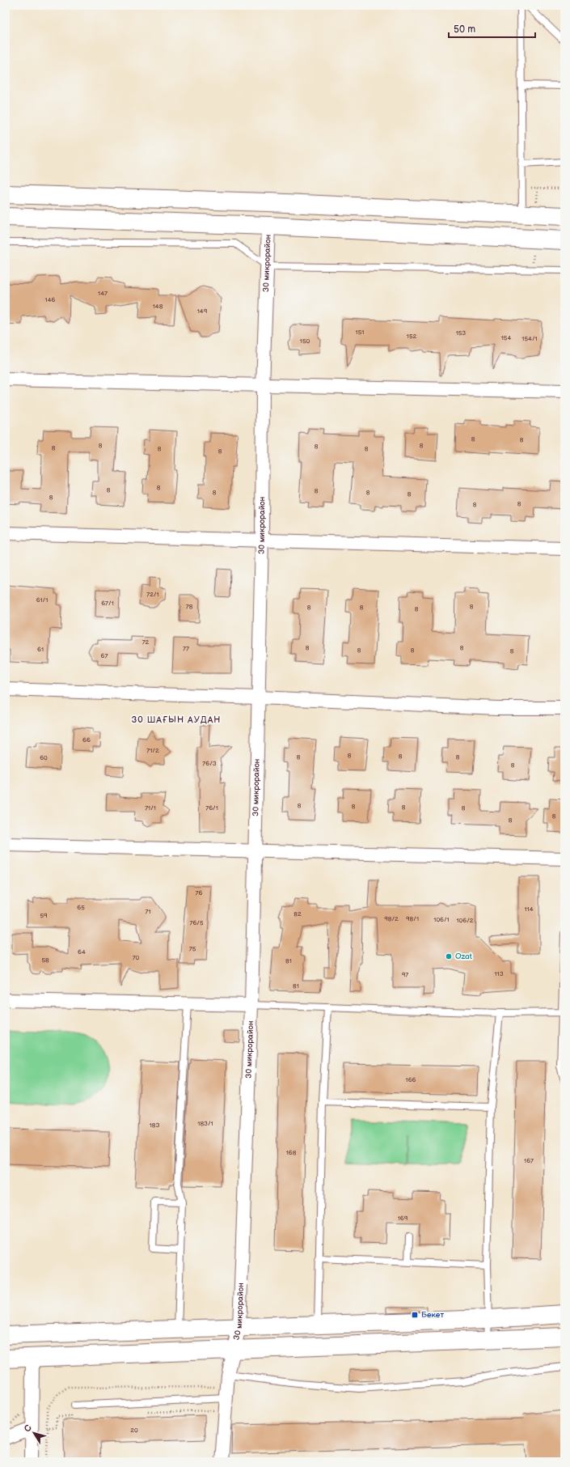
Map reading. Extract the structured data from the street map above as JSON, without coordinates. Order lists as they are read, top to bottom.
{
  "streets": {
    "street": ["30 микрорайон"]
  },
  "districts": ["30 ШАҒЫН АУДАН"],
  "places": {
    "other": ["Ozat"],
    "transit": ["Бекет"]
  },
  "house_numbers": [
    "147",
    "146",
    "148",
    "149",
    "151",
    "153",
    "152",
    "154",
    "154/1",
    "150",
    "8",
    "8",
    "8",
    "8",
    "8",
    "8",
    "8",
    "8",
    "8",
    "8",
    "8",
    "8",
    "8",
    "8",
    "8",
    "8",
    "8",
    "8",
    "72/1",
    "61/1",
    "67/1",
    "78",
    "8",
    "8",
    "8",
    "8",
    "72",
    "8",
    "8",
    "77",
    "61",
    "8",
    "8",
    "8",
    "67",
    "66",
    "71/2",
    "8",
    "8",
    "8",
    "8",
    "60",
    "76/3",
    "8",
    "8",
    "8",
    "8",
    "71/1",
    "76/1",
    "8",
    "8",
    "8",
    "76",
    "65",
    "114",
    "71",
    "82",
    "59",
    "98/2",
    "98/1",
    "106/1",
    "106/2",
    "76/5",
    "75",
    "64",
    "70",
    "58",
    "81",
    "113",
    "97",
    "81",
    "166",
    "183/1",
    "183",
    "168",
    "167",
    "169",
    "20"
  ],
  "scale_bar": "50 m",
  "north": "top left"
}
